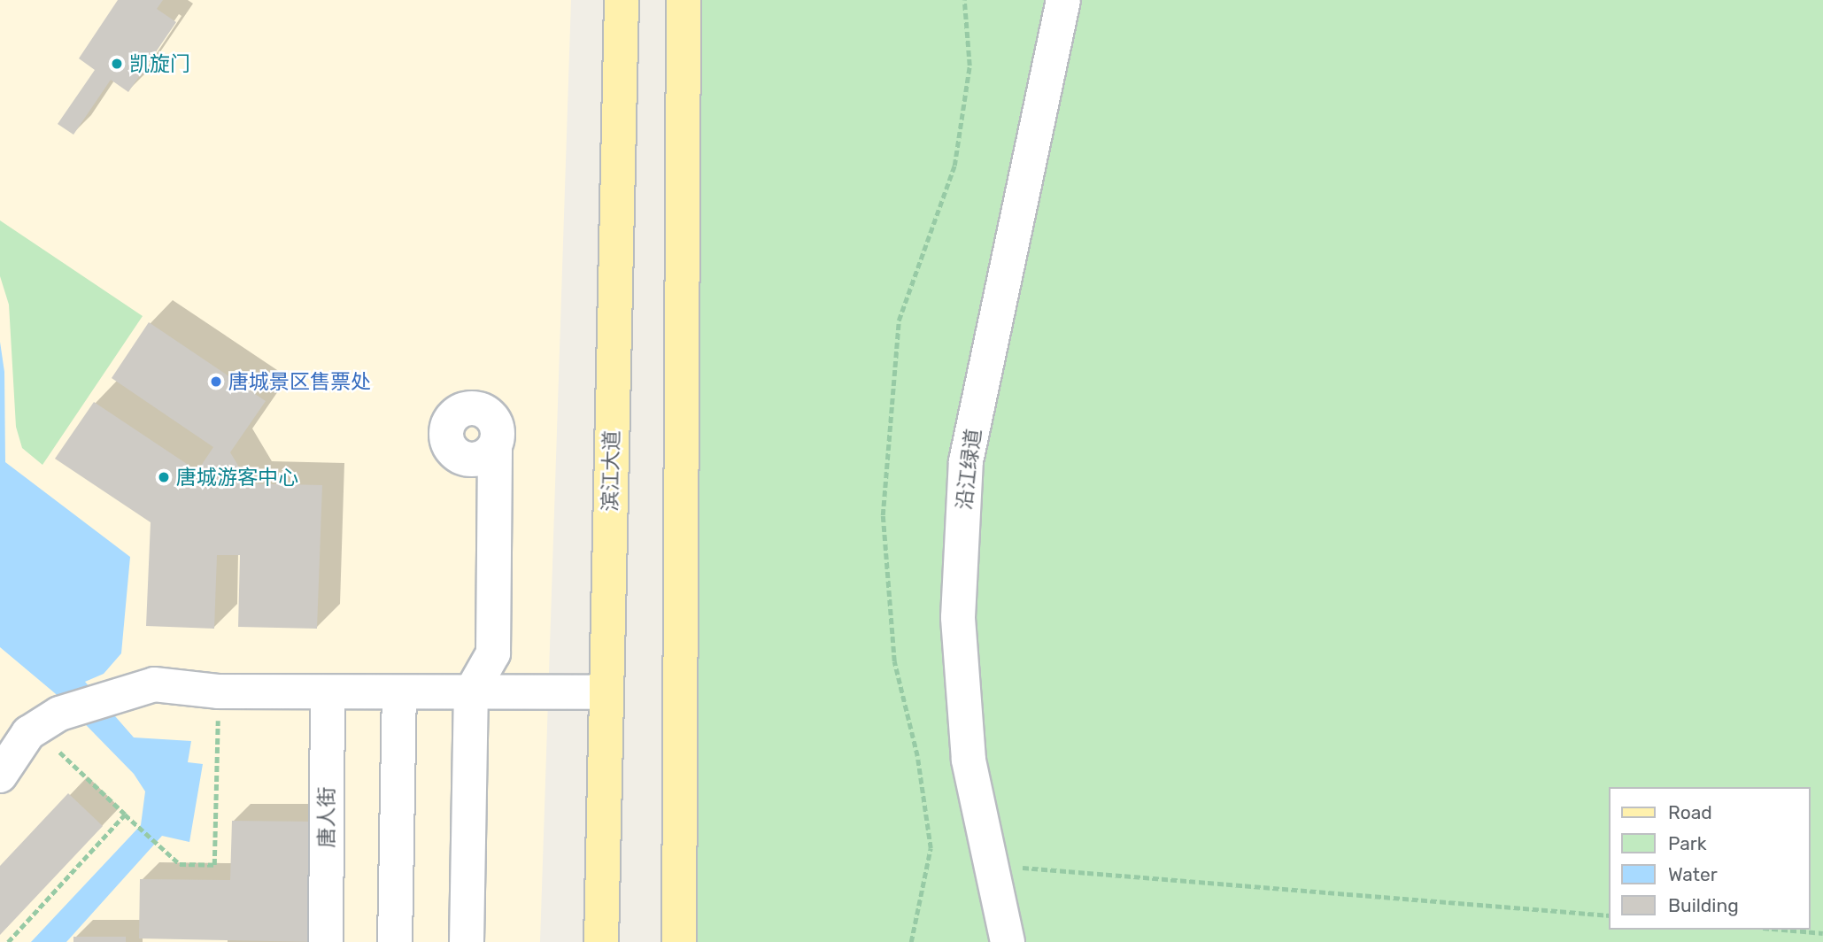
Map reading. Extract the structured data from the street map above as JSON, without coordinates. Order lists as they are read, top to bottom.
{
  "streets": {
    "main road": ["滨江大道"],
    "street": ["沿江绿道", "唐人街"]
  },
  "places": ["凯旋门", "唐城景区售票处", "唐城游客中心"],
  "legend": [
    "Road",
    "Park",
    "Water",
    "Building"
  ]
}
